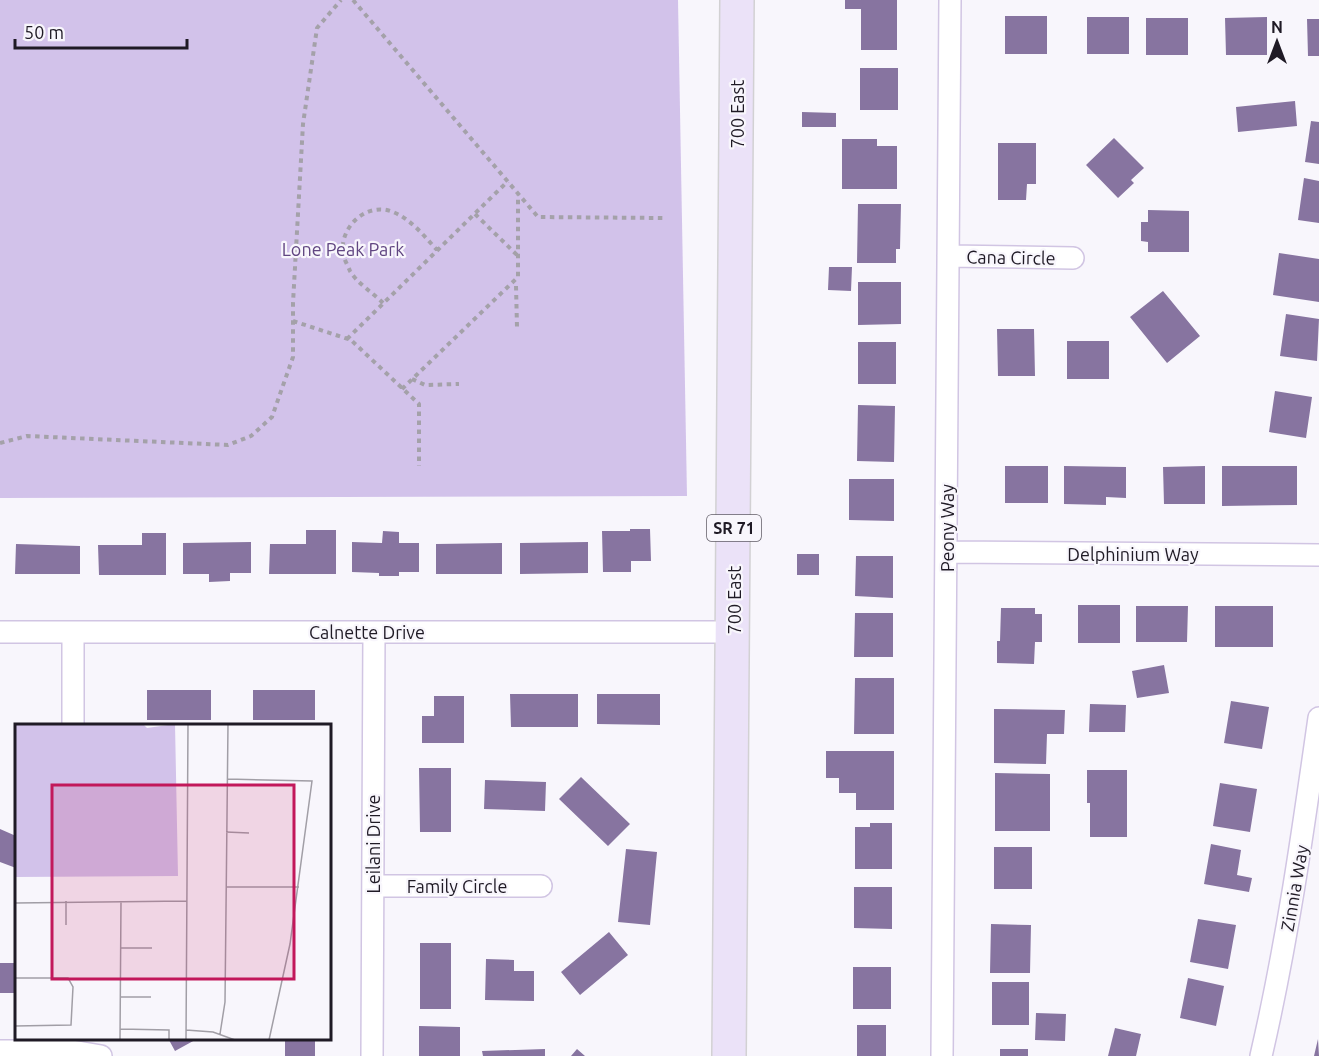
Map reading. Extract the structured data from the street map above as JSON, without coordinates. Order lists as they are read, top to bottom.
{
  "streets": {
    "main road": ["700 East", "SR 71"],
    "street": [
      "Cana Circle",
      "Peony Way",
      "Delphinium Way",
      "Calnette Drive",
      "Leilani Drive",
      "Family Circle",
      "Zinnia Way"
    ]
  },
  "crossings": [
    ["700 East", "Calnette Drive"],
    ["Cana Circle", "Peony Way"],
    ["Peony Way", "Delphinium Way"],
    ["Calnette Drive", "Leilani Drive"],
    ["Leilani Drive", "Family Circle"]
  ],
  "parks": ["Lone Peak Park"],
  "scale_bar": "50 m",
  "north": "top"
}
